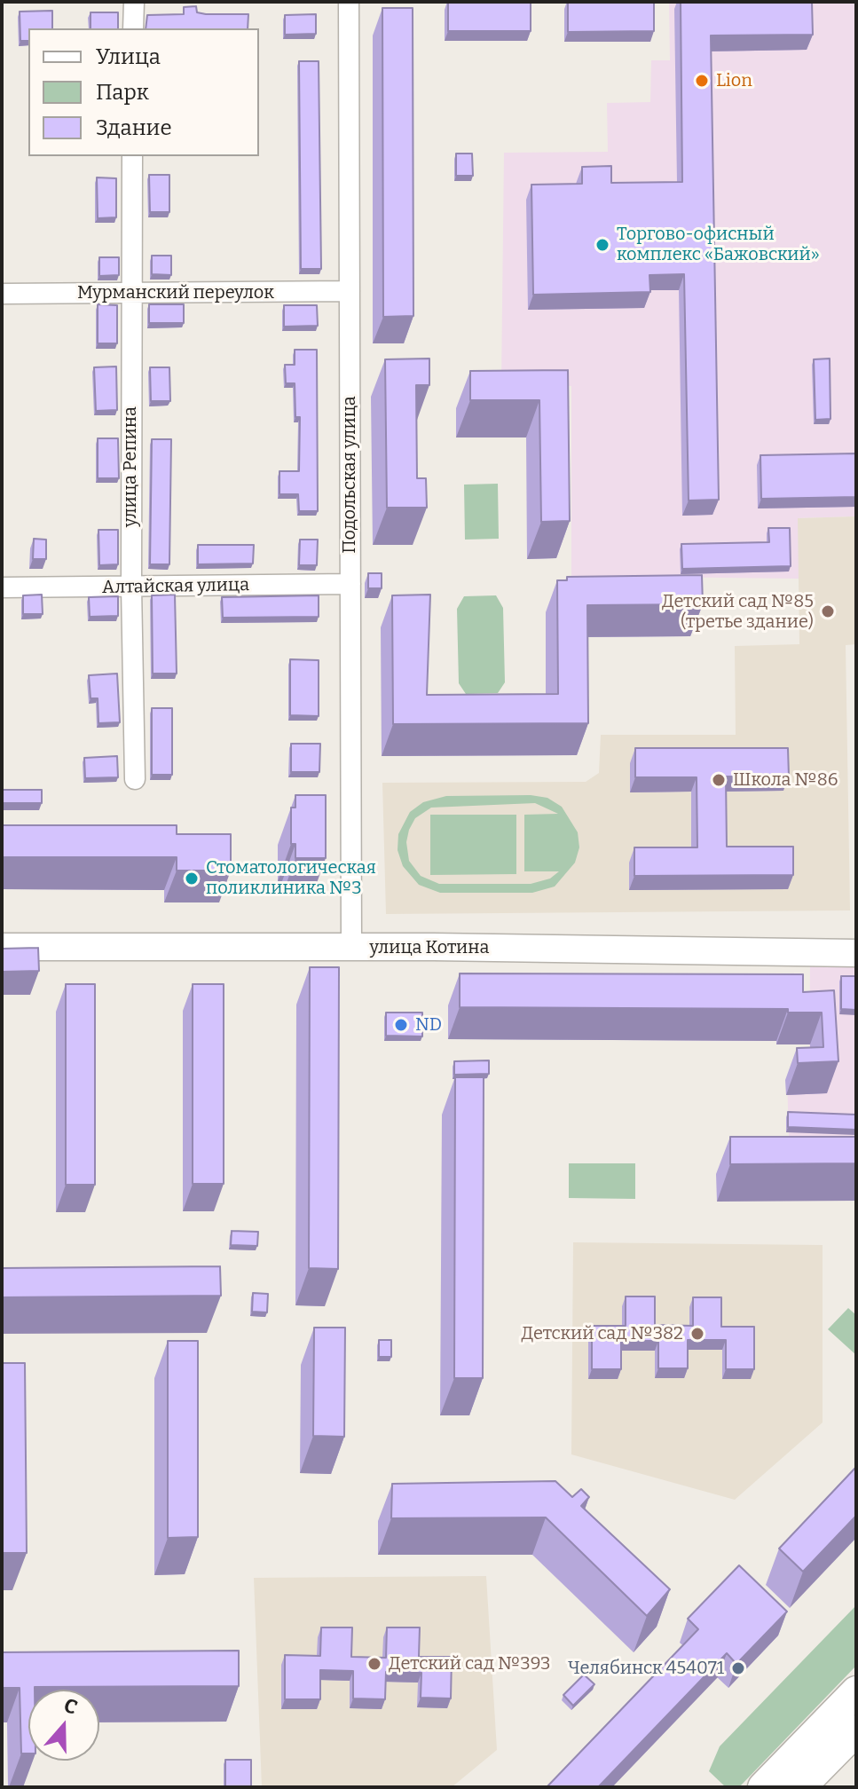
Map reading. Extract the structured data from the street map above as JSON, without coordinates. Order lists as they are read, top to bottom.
{
  "streets": {
    "street": [
      "Мурманский переулок",
      "улица Репина",
      "Подольская улица",
      "Алтайская улица",
      "улица Котина"
    ]
  },
  "crossings": [
    ["Мурманский переулок", "улица Репина"],
    ["Мурманский переулок", "Подольская улица"],
    ["улица Репина", "Алтайская улица"],
    ["Подольская улица", "Алтайская улица"],
    ["Подольская улица", "улица Котина"]
  ],
  "places": [
    "Lion",
    "Торгово-офисный комплекс «Бажовский»",
    "Детский сад №85 (третье здание)",
    "Школа №86",
    "Стоматологическая поликлиника №3",
    "ND",
    "Детский сад №382",
    "Детский сад №393",
    "Челябинск 454071"
  ],
  "legend": ["Улица", "Парк", "Здание"],
  "north": "top"
}
